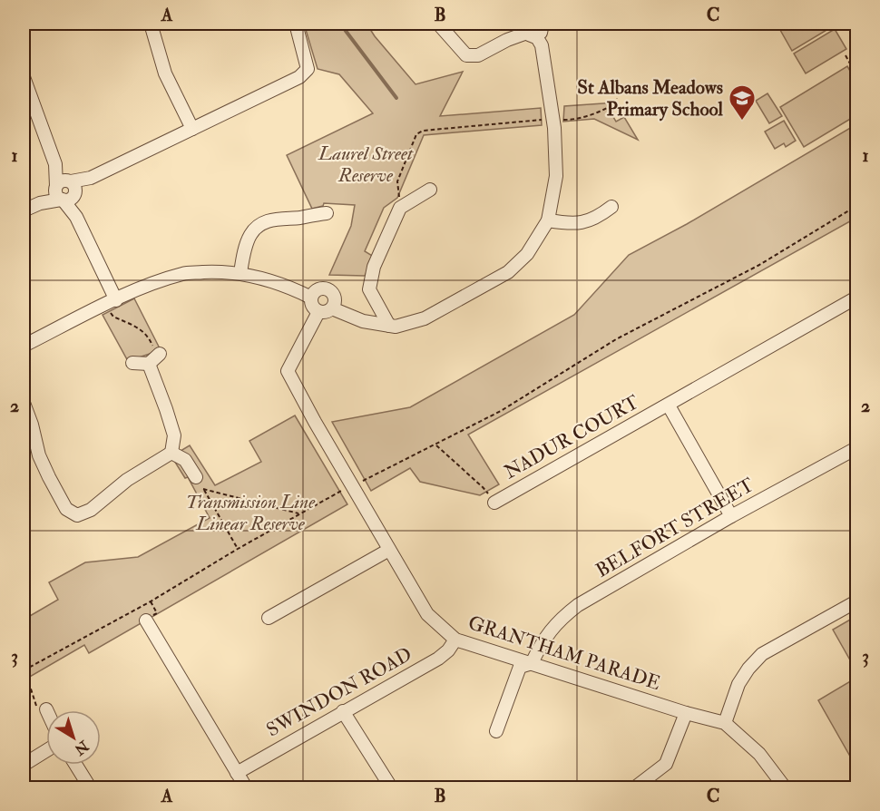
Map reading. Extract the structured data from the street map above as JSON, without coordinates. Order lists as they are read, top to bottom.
{
  "streets": {
    "street": [
      "NADUR COURT",
      "BELFORT STREET",
      "GRANTHAM PARADE",
      "SWINDON ROAD"
    ]
  },
  "crossings": [
    ["BELFORT STREET", "GRANTHAM PARADE"],
    ["GRANTHAM PARADE", "SWINDON ROAD"]
  ],
  "parks": ["Laurel Street Reserve", "Transmission Line Linear Reserve"],
  "places": {
    "school or university": ["St Albans Meadows Primary School"]
  },
  "north": "bottom right",
  "grid": {
    "columns": ["A", "B", "C"],
    "rows": ["1", "2", "3"]
  }
}
